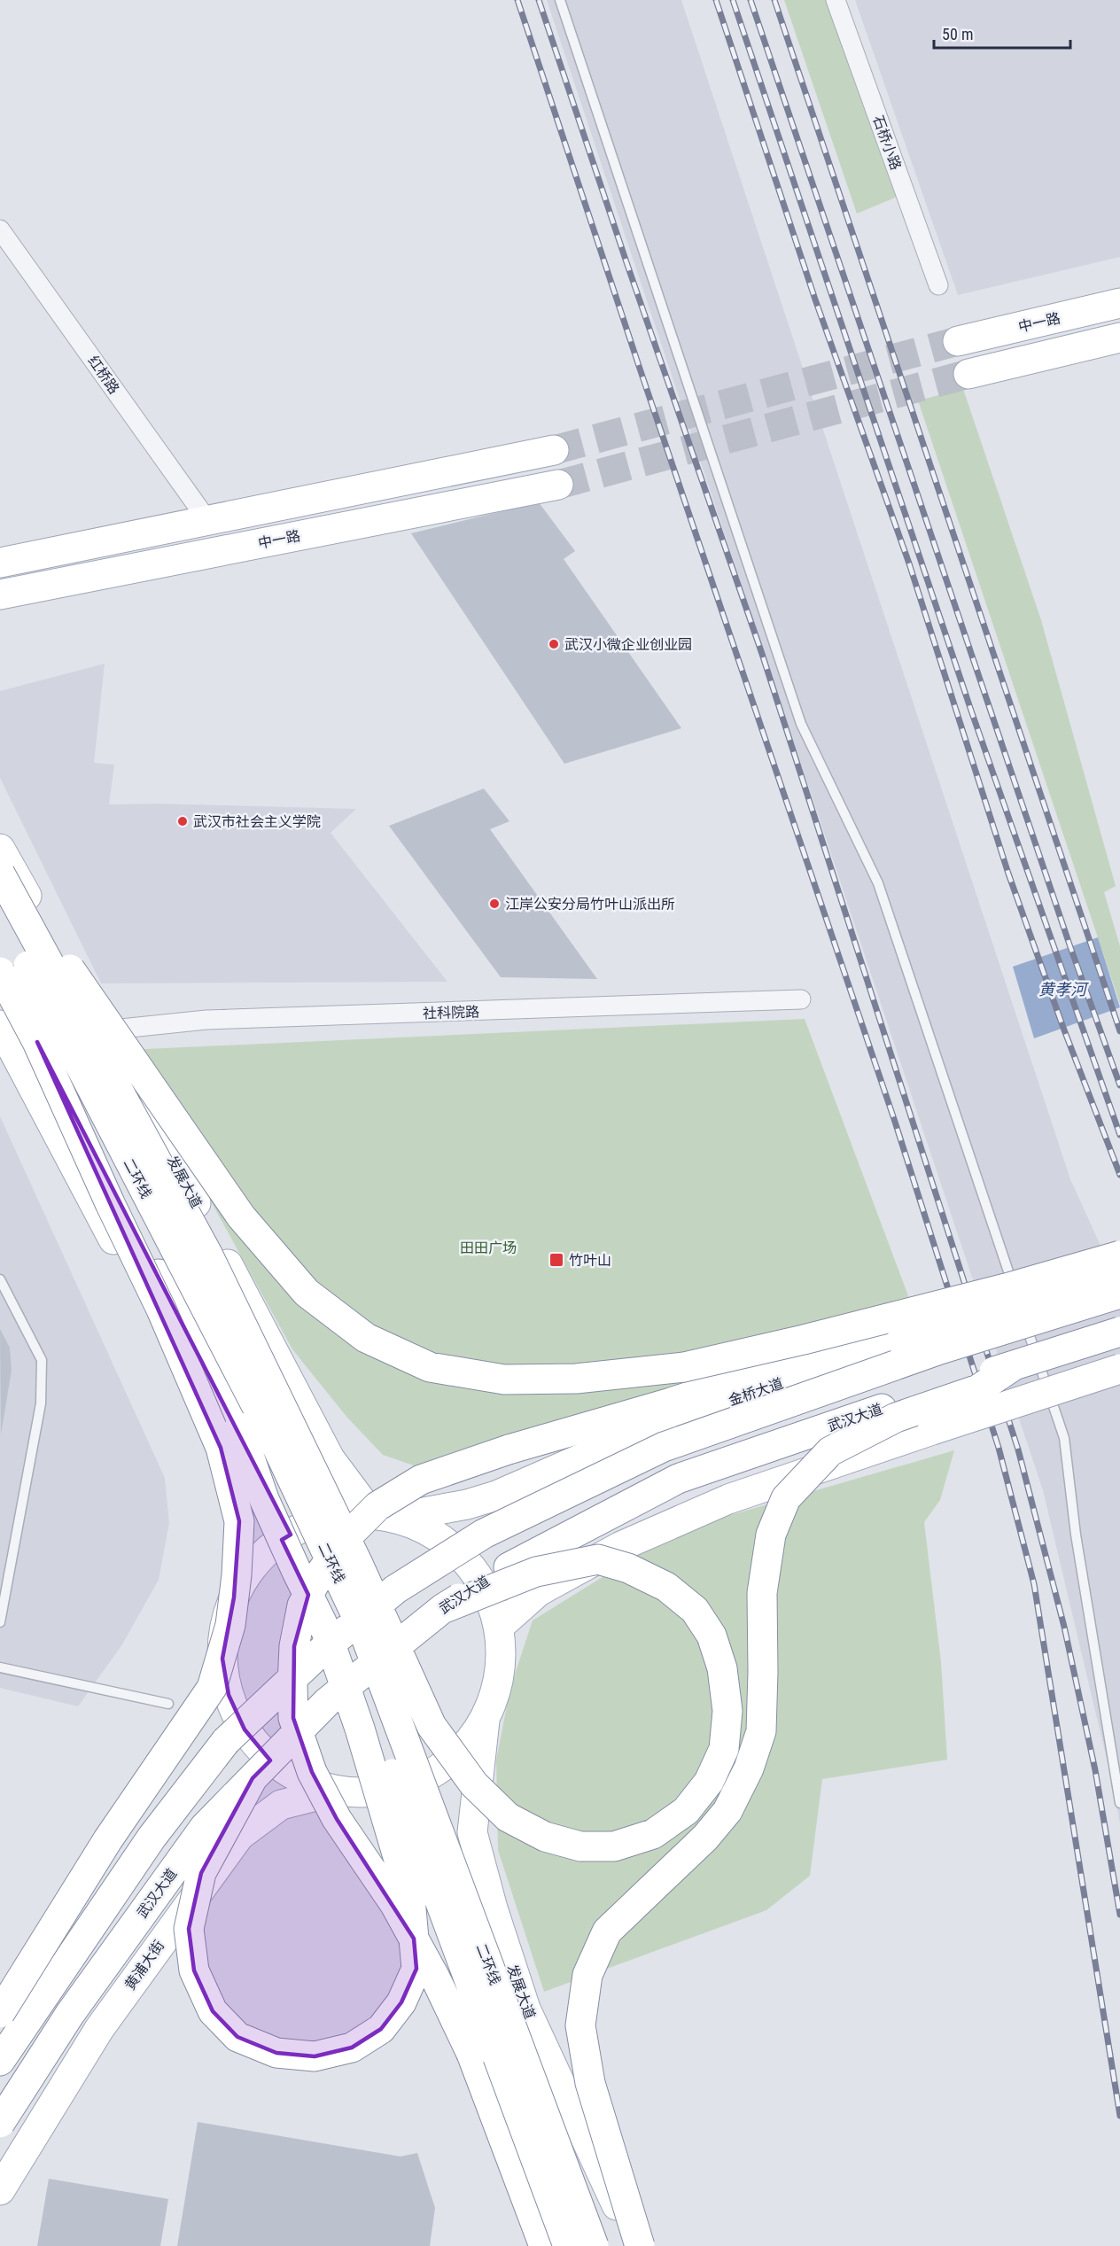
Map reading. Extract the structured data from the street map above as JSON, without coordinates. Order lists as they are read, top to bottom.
{
  "streets": {
    "main road": [
      "中一路",
      "二环线",
      "发展大道",
      "金桥大道",
      "武汉大道",
      "黄浦大街"
    ],
    "street": ["石桥小路", "红桥路", "社科院路"]
  },
  "crossings": [
    ["社科院路", "发展大道"],
    ["发展大道", "金桥大道"]
  ],
  "water": ["黄孝河"],
  "parks": ["田田广场"],
  "places": {
    "other": ["武汉小微企业创业园", "武汉市社会主义学院", "江岸公安分局竹叶山派出所"],
    "transit": ["竹叶山"]
  },
  "scale_bar": "50 m"
}
